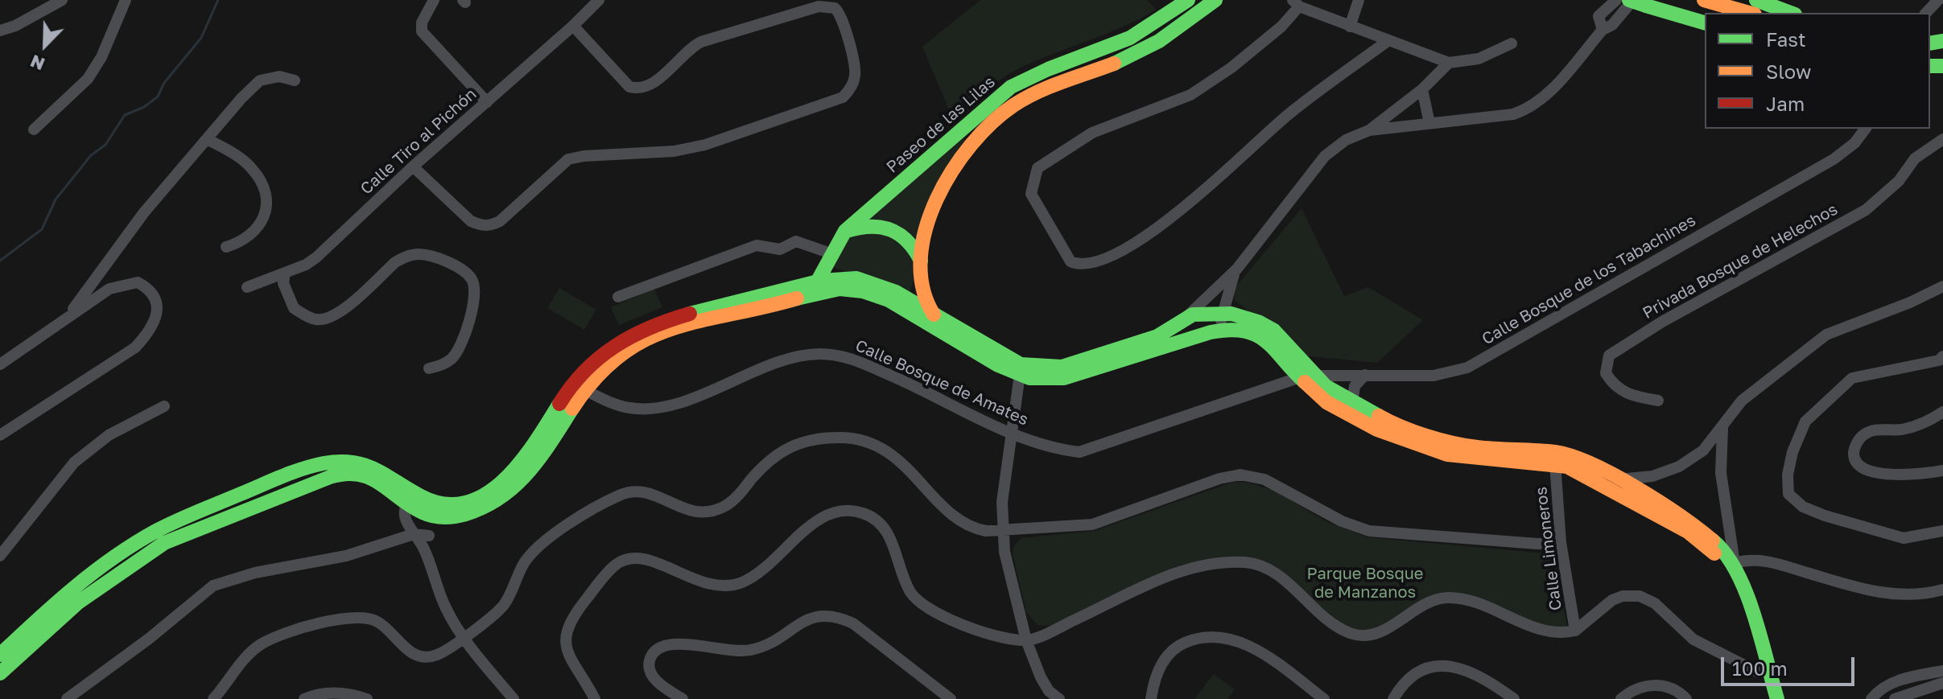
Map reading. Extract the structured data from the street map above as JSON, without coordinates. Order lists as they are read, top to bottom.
{
  "streets": {
    "street": [
      "Paseo de las Lilas",
      "Calle Tiro al Pichón",
      "Privada Bosque de Helechos",
      "Calle Bosque de los Tabachines",
      "Calle Bosque de Amates",
      "Calle Limoneros"
    ]
  },
  "crossings": [
    ["Calle Bosque de los Tabachines", "Calle Bosque de Amates"]
  ],
  "parks": ["Parque Bosque de Manzanos"],
  "legend": ["Fast", "Slow", "Jam"],
  "scale_bar": "100 m",
  "north": "bottom left"
}
